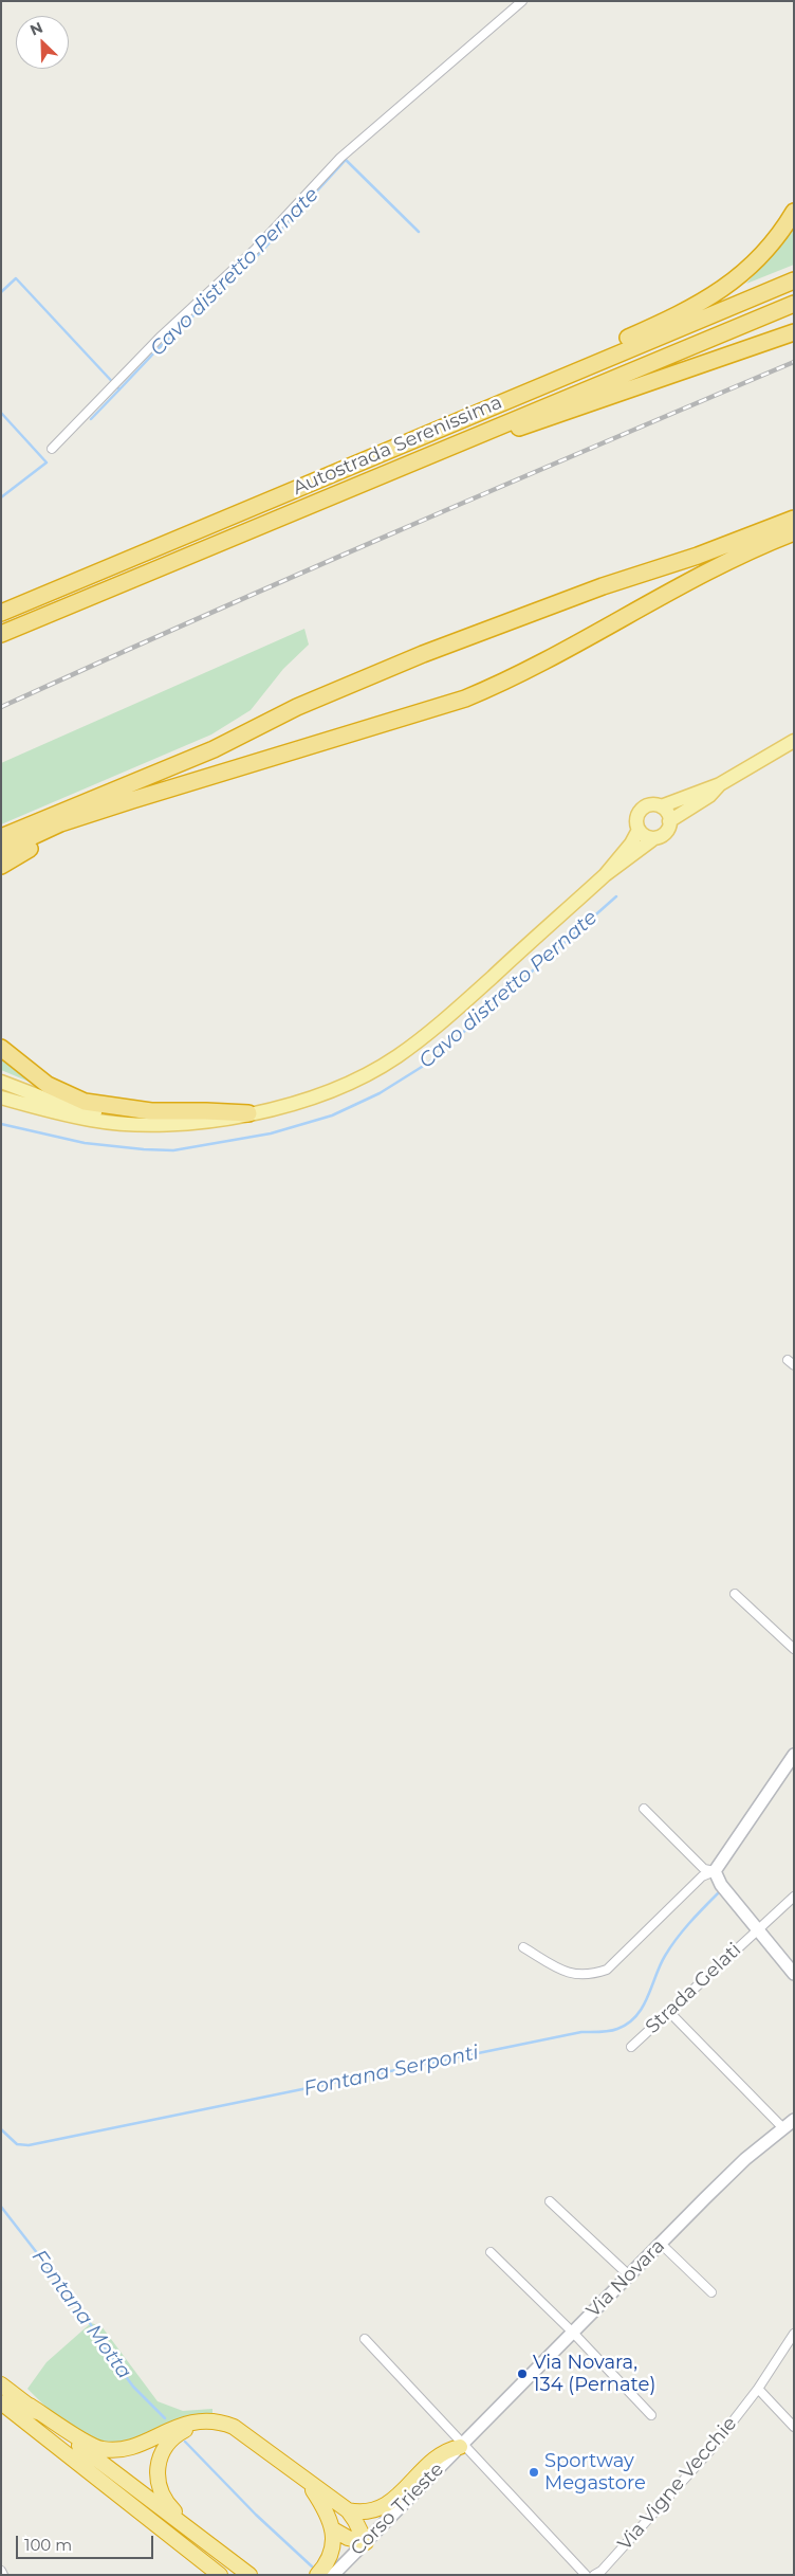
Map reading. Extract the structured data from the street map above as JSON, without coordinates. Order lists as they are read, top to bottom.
{
  "streets": {
    "highway": ["Autostrada Serenissima"],
    "main road": ["Via Novara", "Corso Trieste"],
    "street": ["Strada Gelati", "Via Vigne Vecchie"]
  },
  "crossings": [
    ["Via Novara", "Corso Trieste"]
  ],
  "water": ["Cavo distretto Pernate", "Fontana Serponti", "Fontana Motta"],
  "places": ["Via Novara, 134 (Pernate)", "Sportway Megastore"],
  "scale_bar": "100 m",
  "north": "top left"
}
